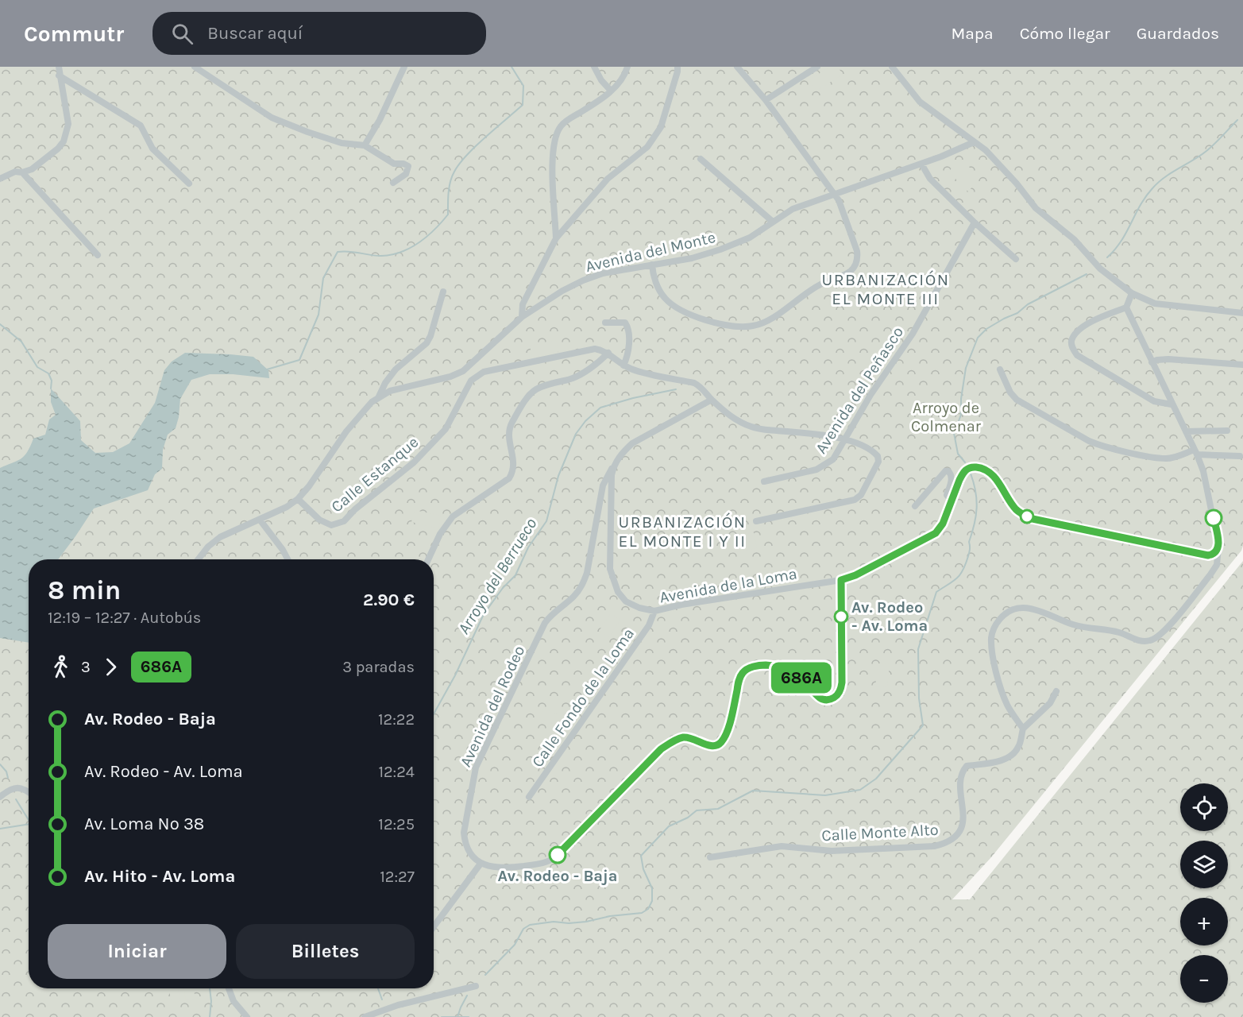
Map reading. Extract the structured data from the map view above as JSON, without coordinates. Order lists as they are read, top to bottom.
{
  "streets": {
    "street": [
      "Avenida del Monte",
      "Avenida del Peñasco",
      "Calle Estanque",
      "Avenida de la Loma",
      "Calle Fondo de la Loma",
      "Avenida del Rodeo",
      "Calle Monte Alto"
    ]
  },
  "crossings": [
    ["Avenida del Monte", "Calle Estanque"],
    ["Avenida de la Loma", "Calle Fondo de la Loma"],
    ["Avenida de la Loma", "Avenida del Rodeo"]
  ],
  "districts": ["URBANIZACIÓN EL MONTE III", "URBANIZACIÓN EL MONTE I Y II"],
  "water": ["Arroyo del Berrueco"],
  "parks": ["Arroyo de Colmenar"],
  "places": ["Av. Rodeo - Av. Loma", "Av. Rodeo - Baja"],
  "lines": ["bus line 686A"],
  "page": {
    "header": "Commutr",
    "search": "Buscar aquí",
    "nav": ["Mapa", "Cómo llegar", "Guardados"],
    "on_map": "686A",
    "heading": ["8 min", "12:19 – 12:27 · Autobús", "2.90 €"],
    "legs": ["3", "686A", "3 paradas"],
    "list": [
      {
        "name": "Av. Rodeo - Baja",
        "value": "12:22"
      },
      {
        "name": "Av. Rodeo - Av. Loma",
        "value": "12:24"
      },
      {
        "name": "Av. Loma Nº 38",
        "value": "12:25"
      },
      {
        "name": "Av. Hito - Av. Loma",
        "value": "12:27"
      }
    ],
    "map_buttons": ["+", "−"],
    "buttons": ["Iniciar", "Billetes"]
  }
}
